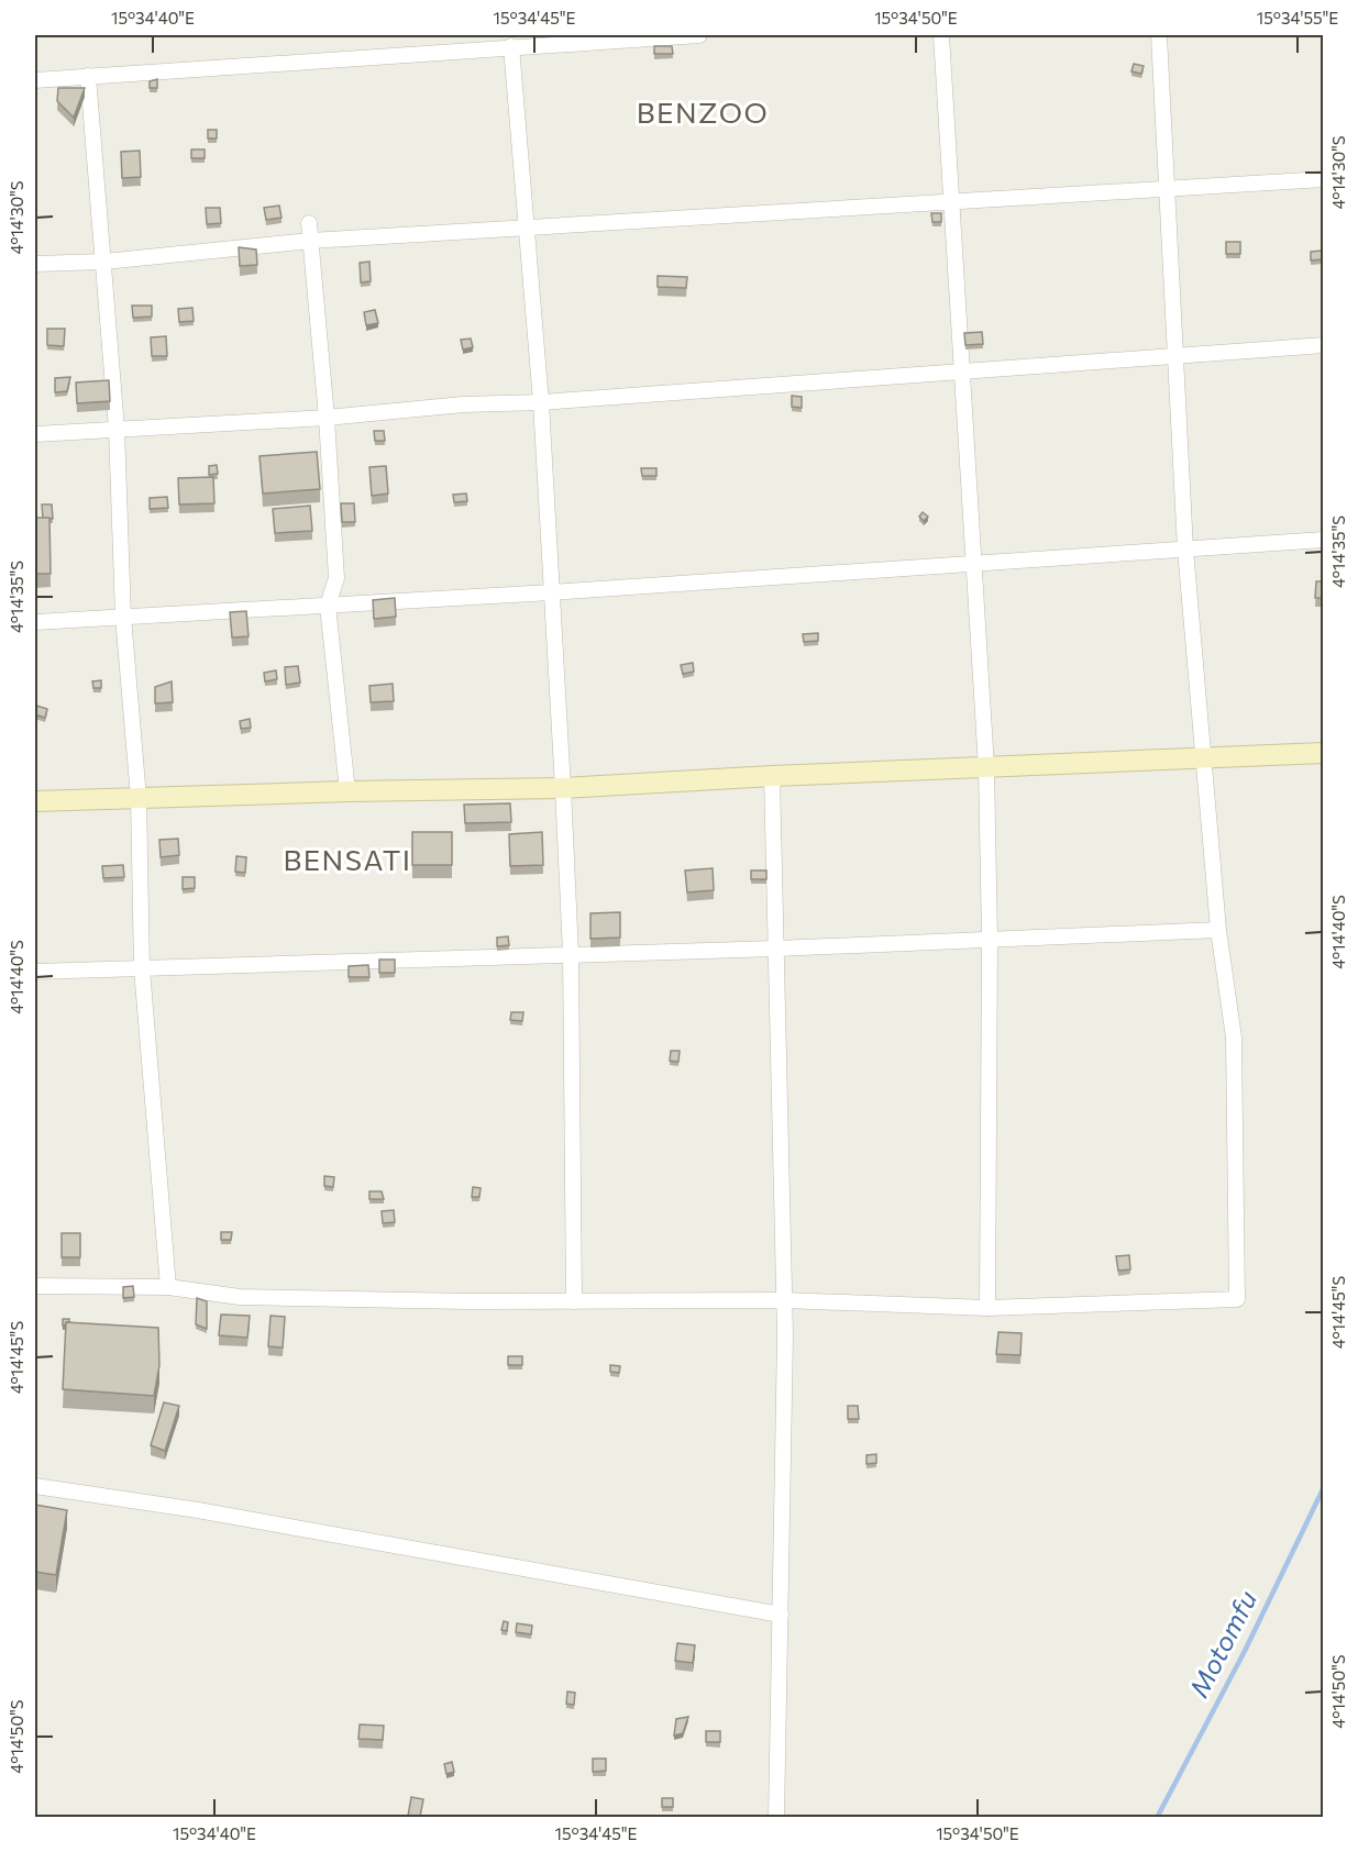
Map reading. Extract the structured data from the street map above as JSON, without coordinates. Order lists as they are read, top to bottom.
{
  "districts": ["BENZOO", "BENSATI"],
  "water": ["Motomfu"],
  "coordinates": [
    "15°34'40\"E",
    "15°34'45\"E",
    "15°34'50\"E",
    "15°34'55\"E",
    "4°14'30\"S",
    "4°14'35\"S",
    "4°14'40\"S",
    "4°14'45\"S",
    "4°14'50\"S"
  ]
}
